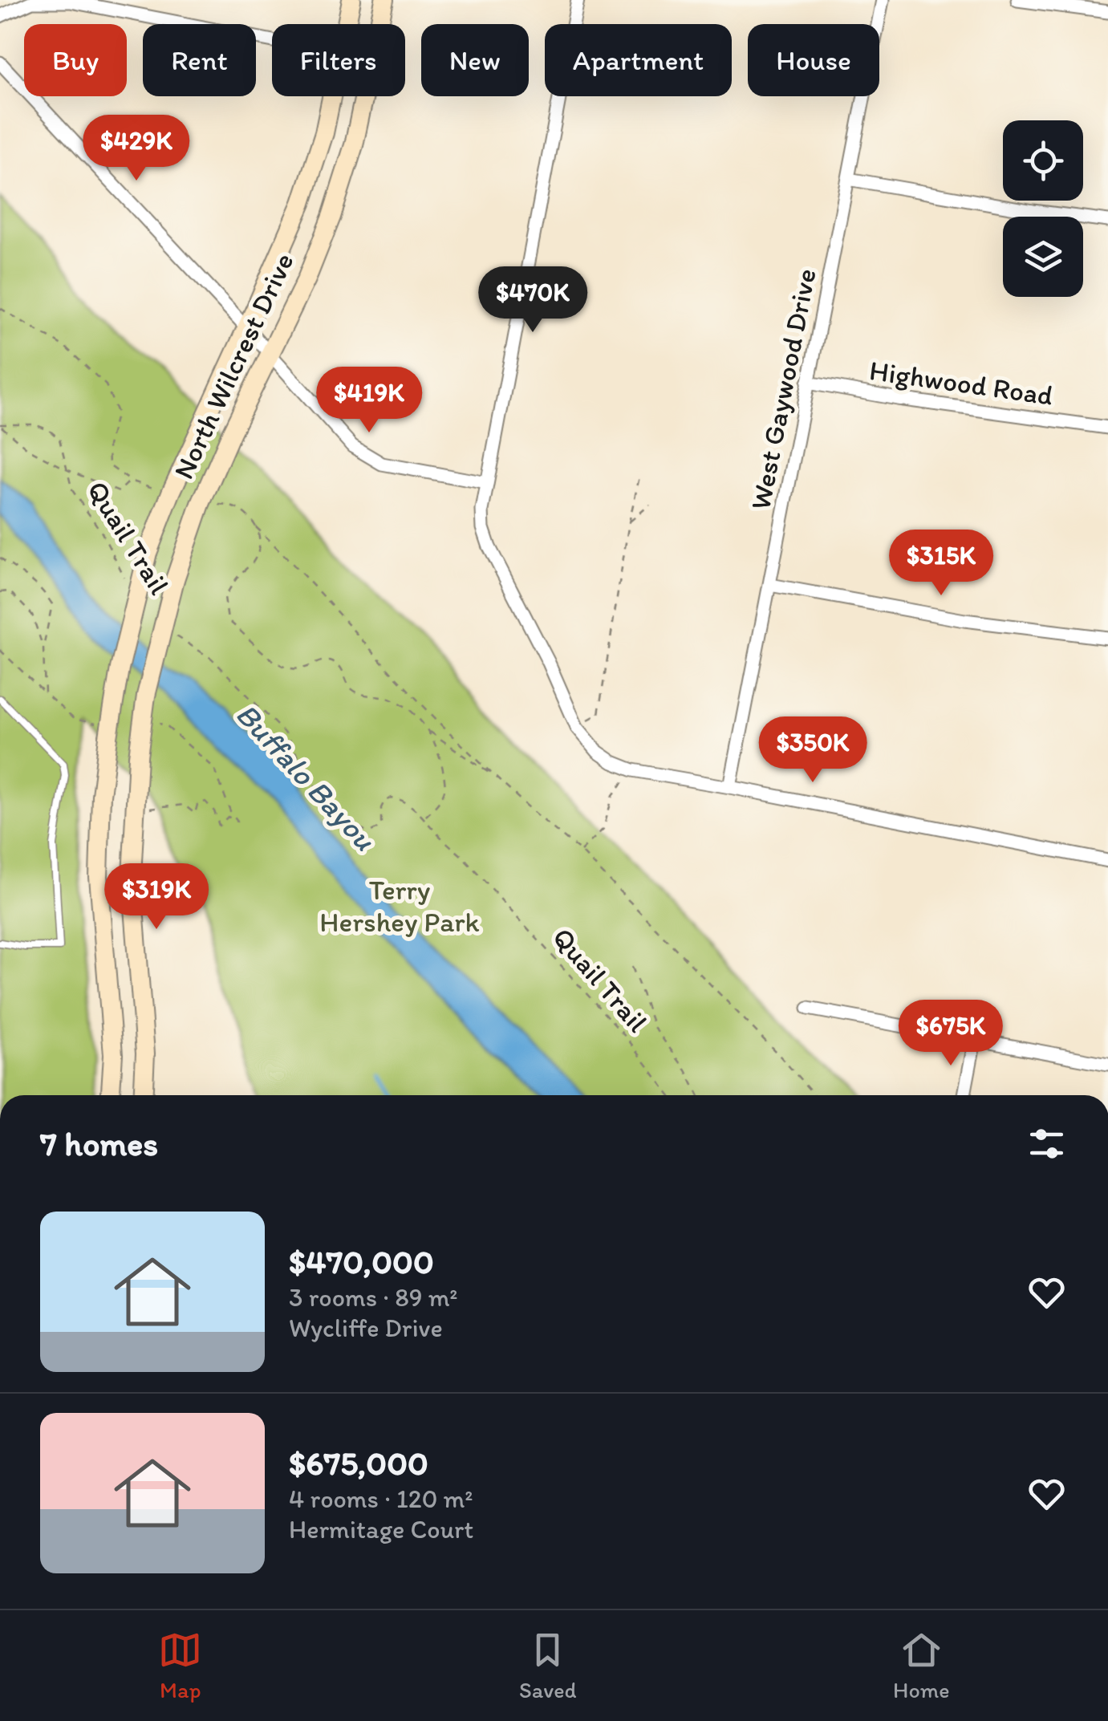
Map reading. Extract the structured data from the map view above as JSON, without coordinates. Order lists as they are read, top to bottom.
{
  "streets": {
    "main road": ["North Wilcrest Drive"],
    "street": ["Highwood Road", "West Gaywood Drive"],
    "path": ["Quail Trail"]
  },
  "crossings": [
    ["Highwood Road", "West Gaywood Drive"]
  ],
  "water": ["Buffalo Bayou"],
  "parks": ["Terry Hershey Park"],
  "page": {
    "chip": [
      "Buy",
      "Rent",
      "Filters",
      "New",
      "Apartment",
      "House"
    ],
    "price": [
      "$429K",
      "$470K",
      "$419K",
      "$315K",
      "$350K",
      "$319K",
      "$675K"
    ],
    "heading": "7 homes",
    "list": [
      {
        "name": "$470,000",
        "note": "3 rooms · 89 m² · Wycliffe Drive"
      },
      {
        "name": "$675,000",
        "note": "4 rooms · 120 m² · Hermitage Court"
      }
    ],
    "tabs": ["Map", "Saved", "Home"]
  }
}
